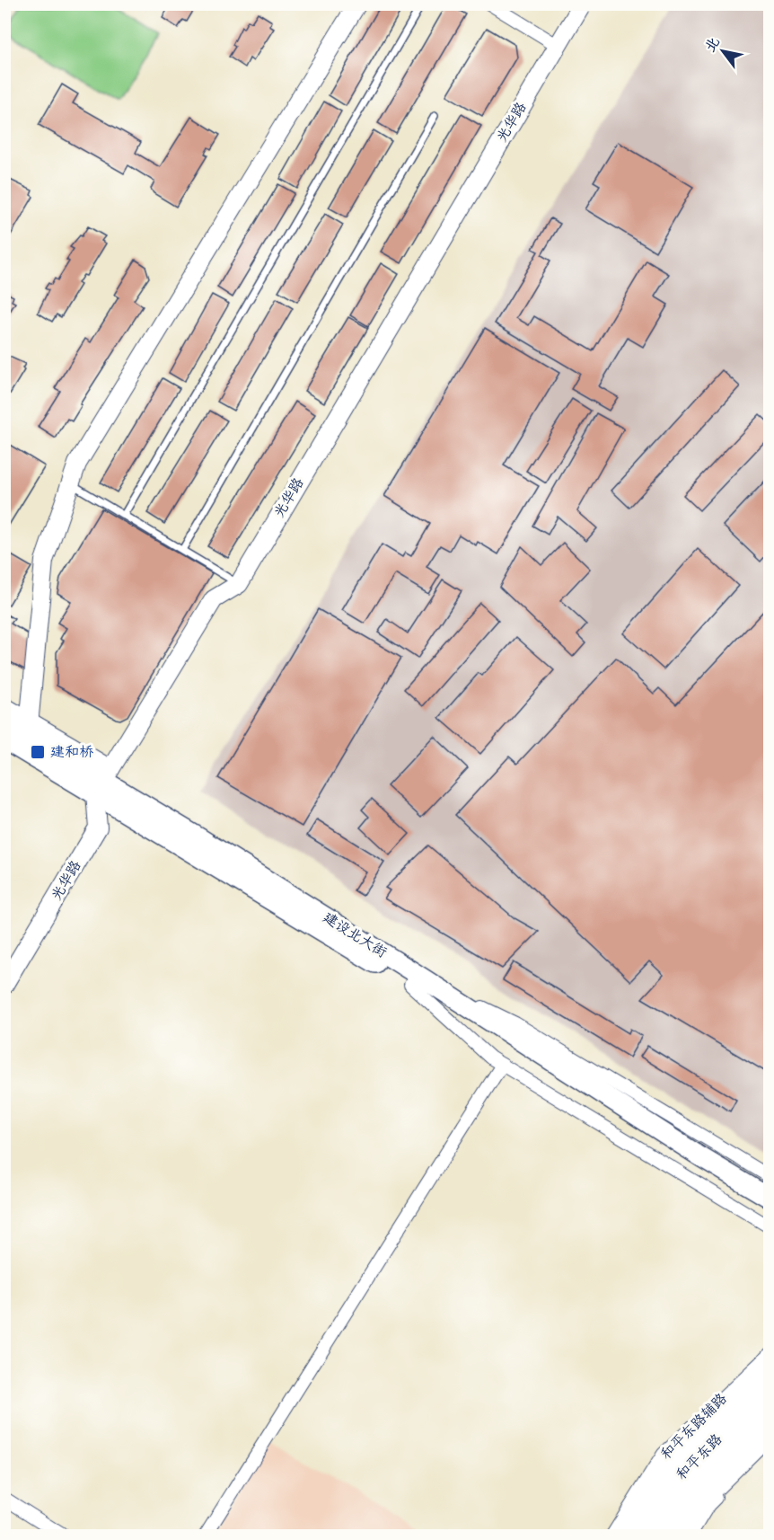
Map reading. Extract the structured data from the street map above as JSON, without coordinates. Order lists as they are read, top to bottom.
{
  "streets": {
    "highway": ["和平东路"],
    "main road": ["建设北大街"],
    "street": ["光华路", "和平东路辅路"]
  },
  "crossings": [
    ["光华路", "建设北大街"]
  ],
  "places": {
    "transit": ["建和桥"]
  },
  "north": "top left"
}
